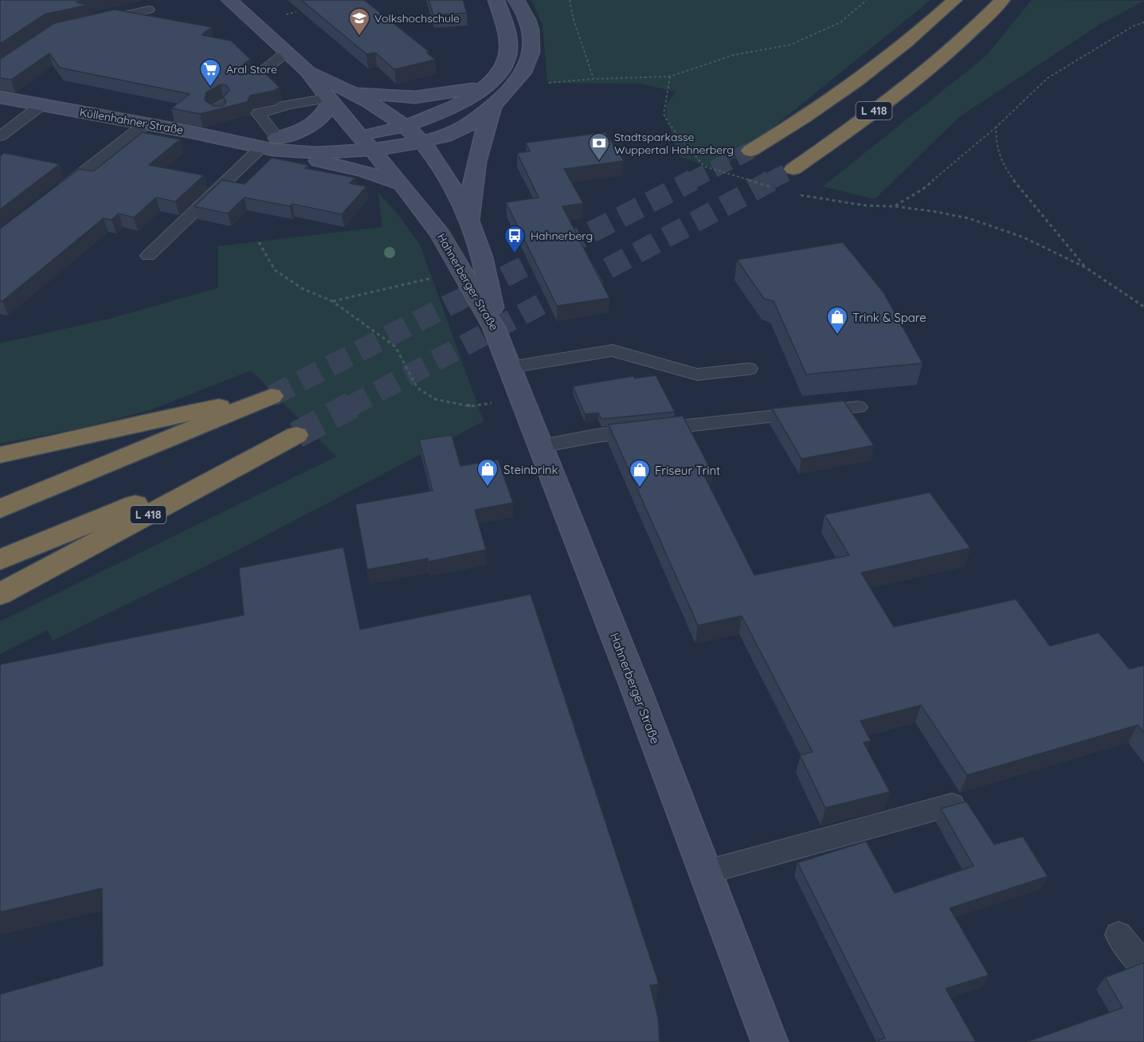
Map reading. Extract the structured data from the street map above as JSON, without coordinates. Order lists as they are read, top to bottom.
{
  "streets": {
    "highway": ["L 418"],
    "main road": ["Küllenhahner Straße", "Hahnerberger Straße"]
  },
  "crossings": [
    ["Küllenhahner Straße", "Hahnerberger Straße"]
  ],
  "places": {
    "school or university": ["Volkshochschule"],
    "supermarket": ["Aral Store"],
    "bank": ["Stadtsparkasse Wuppertal Hahnerberg"],
    "bus stop": ["Hahnerberg"],
    "shop": ["Trink & Spare", "Steinbrink", "Friseur Trint"]
  }
}
